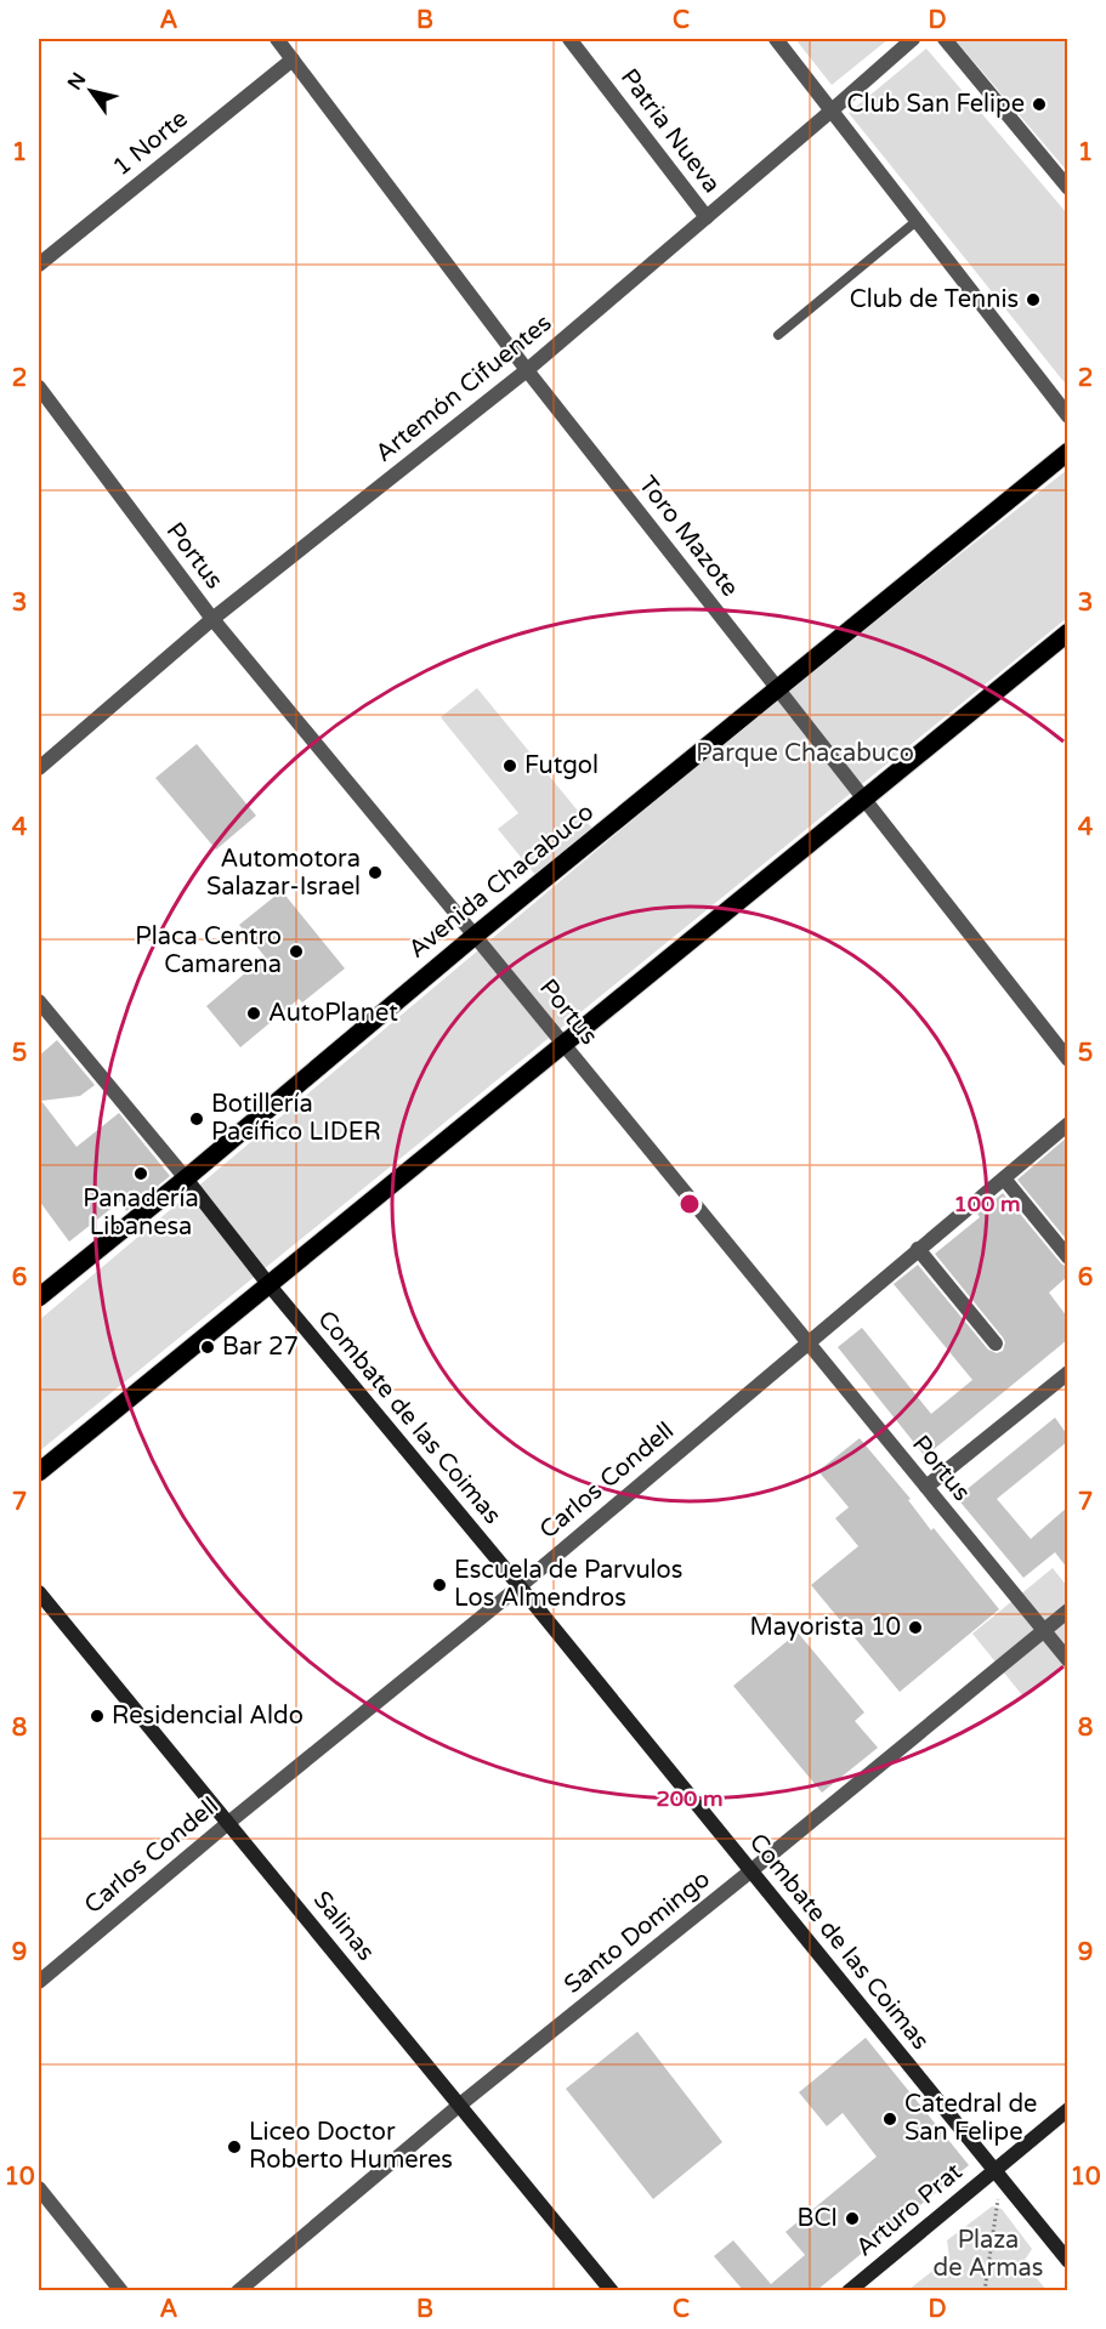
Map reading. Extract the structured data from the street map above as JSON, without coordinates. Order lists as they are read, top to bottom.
{
  "streets": {
    "main road": [
      "Avenida Chacabuco",
      "Combate de las Coimas",
      "Salinas",
      "Arturo Prat"
    ],
    "street": [
      "Patria Nueva",
      "1 Norte",
      "Artemón Cifuentes",
      "Toro Mazote",
      "Portus",
      "Carlos Condell",
      "Santo Domingo"
    ]
  },
  "crossings": [
    ["Patria Nueva", "Artemón Cifuentes"],
    ["1 Norte", "Toro Mazote"],
    ["Artemón Cifuentes", "Toro Mazote"],
    ["Artemón Cifuentes", "Portus"],
    ["Toro Mazote", "Avenida Chacabuco"],
    ["Portus", "Avenida Chacabuco"],
    ["Portus", "Carlos Condell"],
    ["Portus", "Santo Domingo"],
    ["Avenida Chacabuco", "Combate de las Coimas"],
    ["Combate de las Coimas", "Carlos Condell"],
    ["Combate de las Coimas", "Santo Domingo"],
    ["Combate de las Coimas", "Arturo Prat"],
    ["Carlos Condell", "Salinas"],
    ["Salinas", "Santo Domingo"]
  ],
  "parks": ["Parque Chacabuco", "Plaza de Armas"],
  "places": [
    "Club San Felipe",
    "Club de Tennis",
    "Futgol",
    "Automotora Salazar-Israel",
    "Placa Centro Camarena",
    "AutoPlanet",
    "Botillería Pacífico LIDER",
    "Panadería Libanesa",
    "Bar 27",
    "Escuela de Parvulos Los Almendros",
    "Mayorista 10",
    "Residencial Aldo",
    "Catedral de San Felipe",
    "Liceo Doctor Roberto Humeres",
    "BCI"
  ],
  "north": "top left",
  "grid": {
    "columns": [
      "A",
      "B",
      "C",
      "D"
    ],
    "rows": [
      "1",
      "2",
      "3",
      "4",
      "5",
      "6",
      "7",
      "8",
      "9",
      "10"
    ]
  },
  "rings": ["100 m", "200 m"]
}
